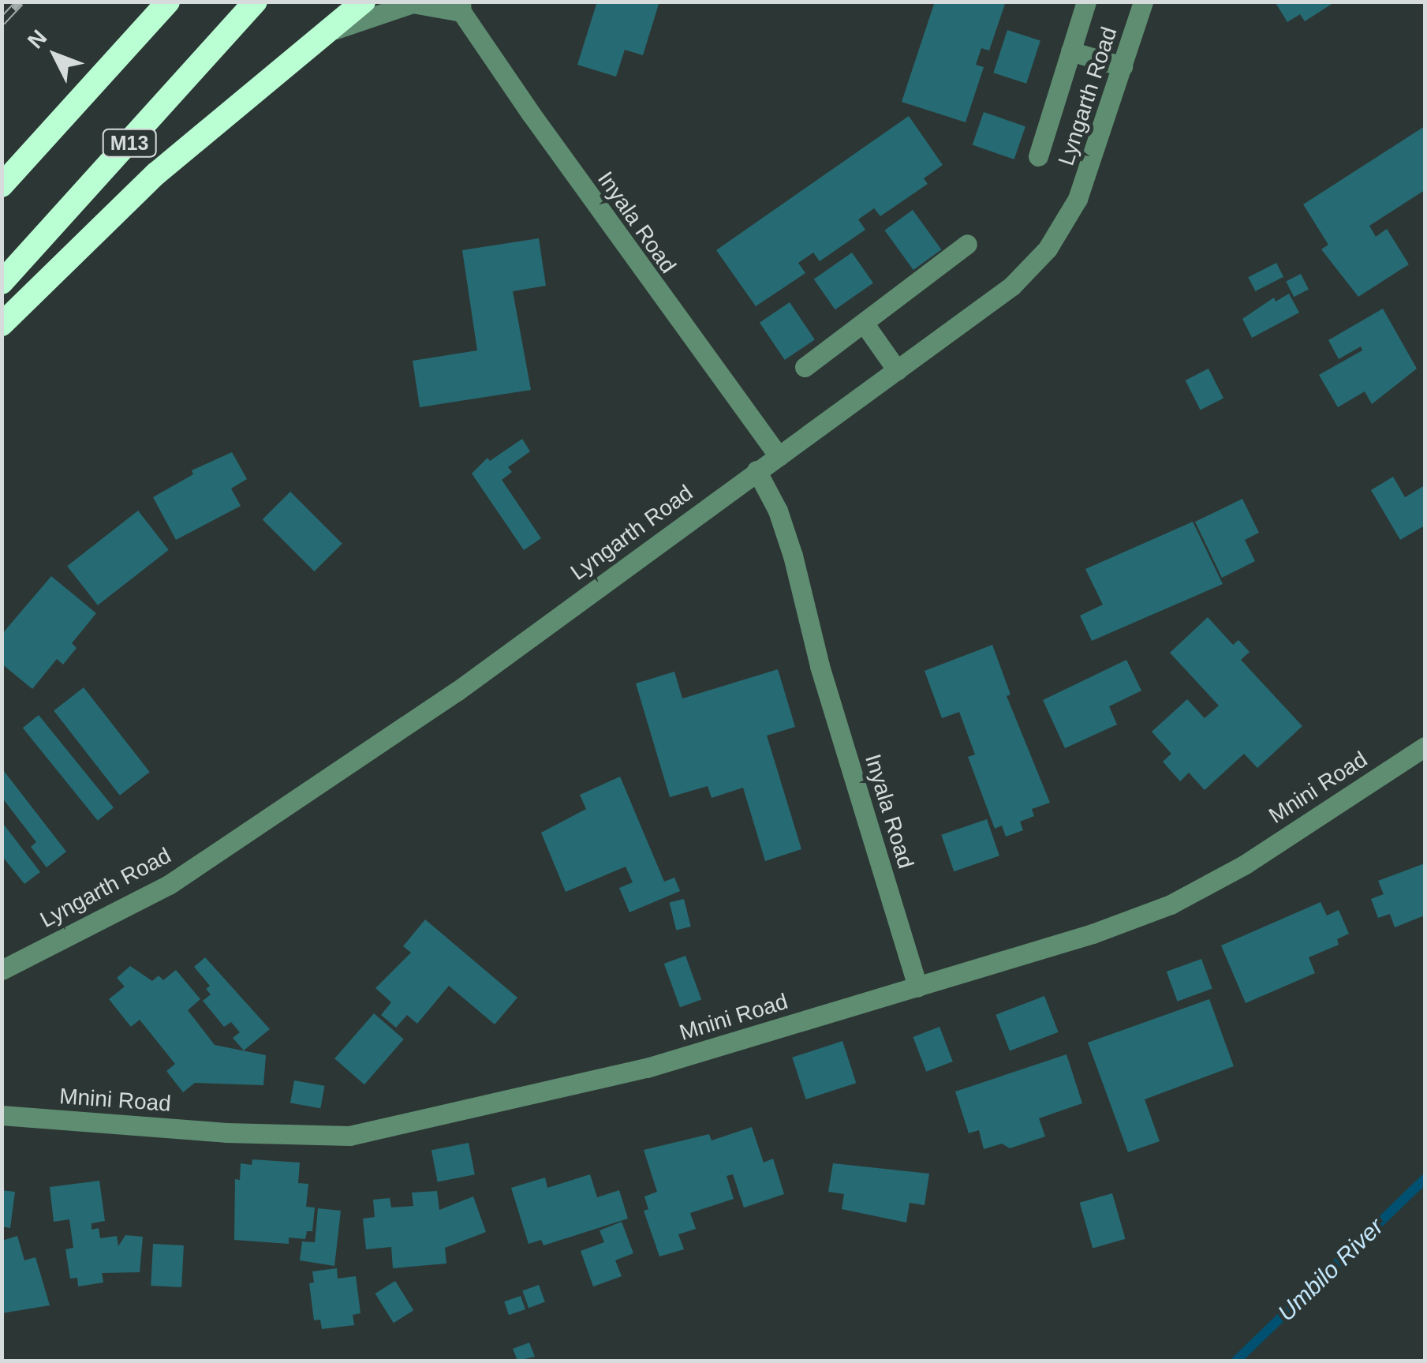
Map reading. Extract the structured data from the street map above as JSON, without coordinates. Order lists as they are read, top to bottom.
{
  "streets": {
    "highway": ["M13"],
    "street": ["Lyngarth Road", "Inyala Road", "Mnini Road"]
  },
  "crossings": [
    ["Lyngarth Road", "Inyala Road"],
    ["Inyala Road", "Mnini Road"]
  ],
  "water": ["Umbilo River"],
  "north": "top left"
}
